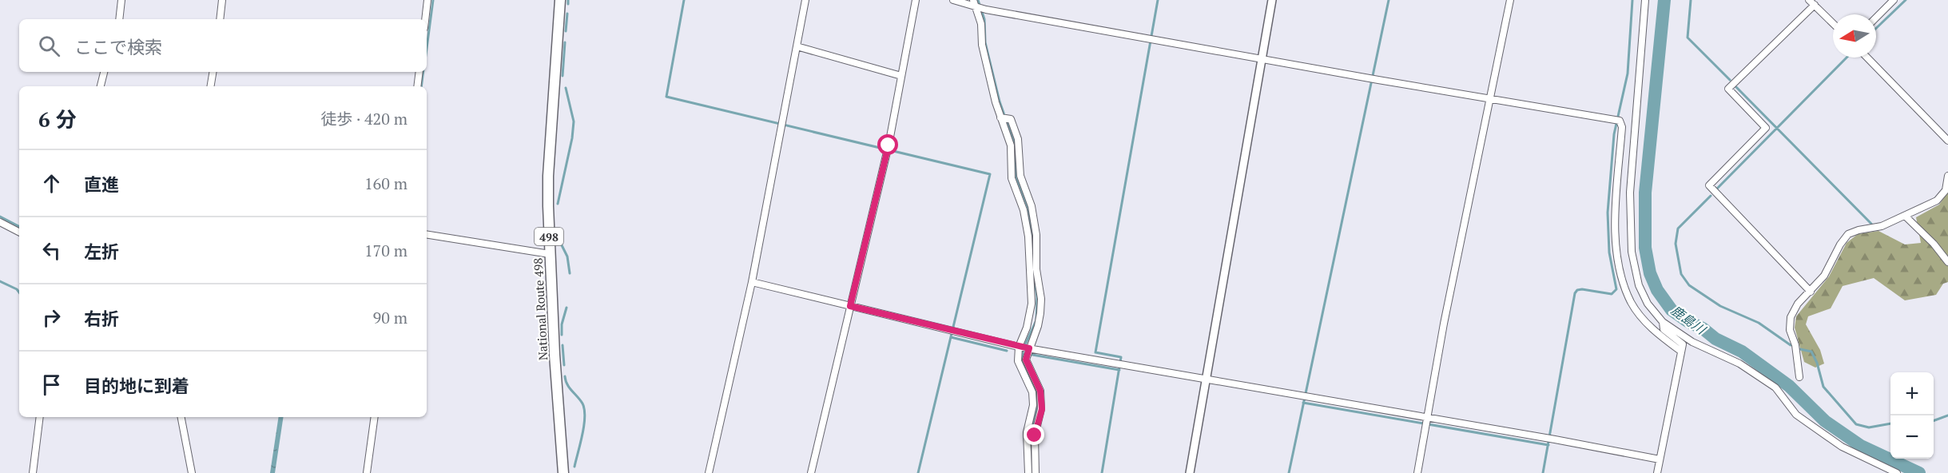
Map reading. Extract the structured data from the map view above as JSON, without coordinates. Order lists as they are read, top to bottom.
{
  "streets": {
    "highway": ["498", "National Route 498"]
  },
  "water": ["鹿島川"],
  "north": "left",
  "page": {
    "search": "ここで検索",
    "heading": ["6 分", "徒歩 · 420 m"],
    "list": [
      ["直進", "160 m"],
      ["左折", "170 m"],
      ["右折", "90 m"],
      "目的地に到着"
    ],
    "map_buttons": ["+", "−"]
  }
}
